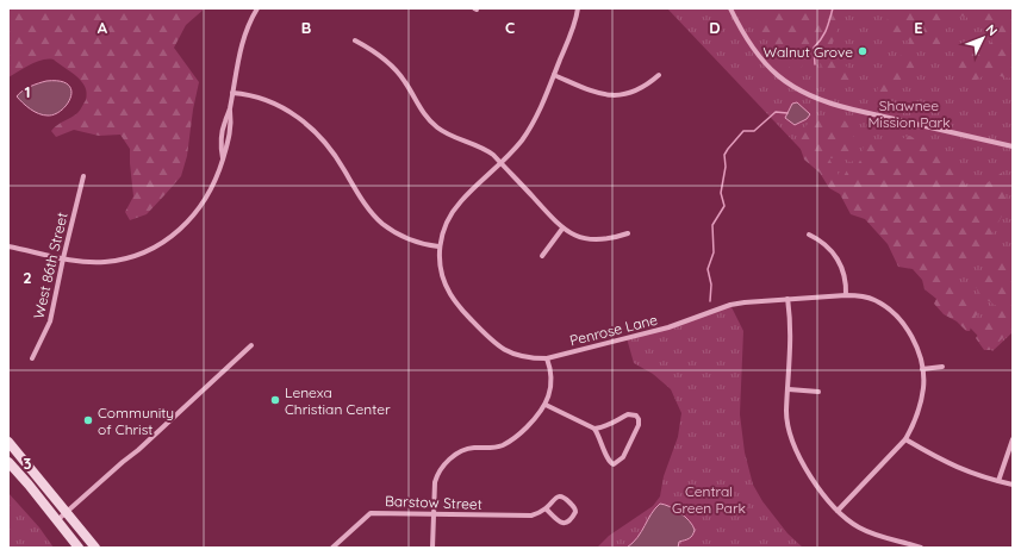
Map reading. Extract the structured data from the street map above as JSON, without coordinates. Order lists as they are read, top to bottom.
{
  "streets": {
    "street": ["West 86th Street", "Penrose Lane", "Barstow Street"]
  },
  "parks": ["Shawnee Mission Park", "Central Green Park"],
  "places": ["Walnut Grove", "Lenexa Christian Center", "Community of Christ"],
  "north": "top right",
  "grid": {
    "columns": [
      "A",
      "B",
      "C",
      "D",
      "E"
    ],
    "rows": ["1", "2", "3"]
  }
}
